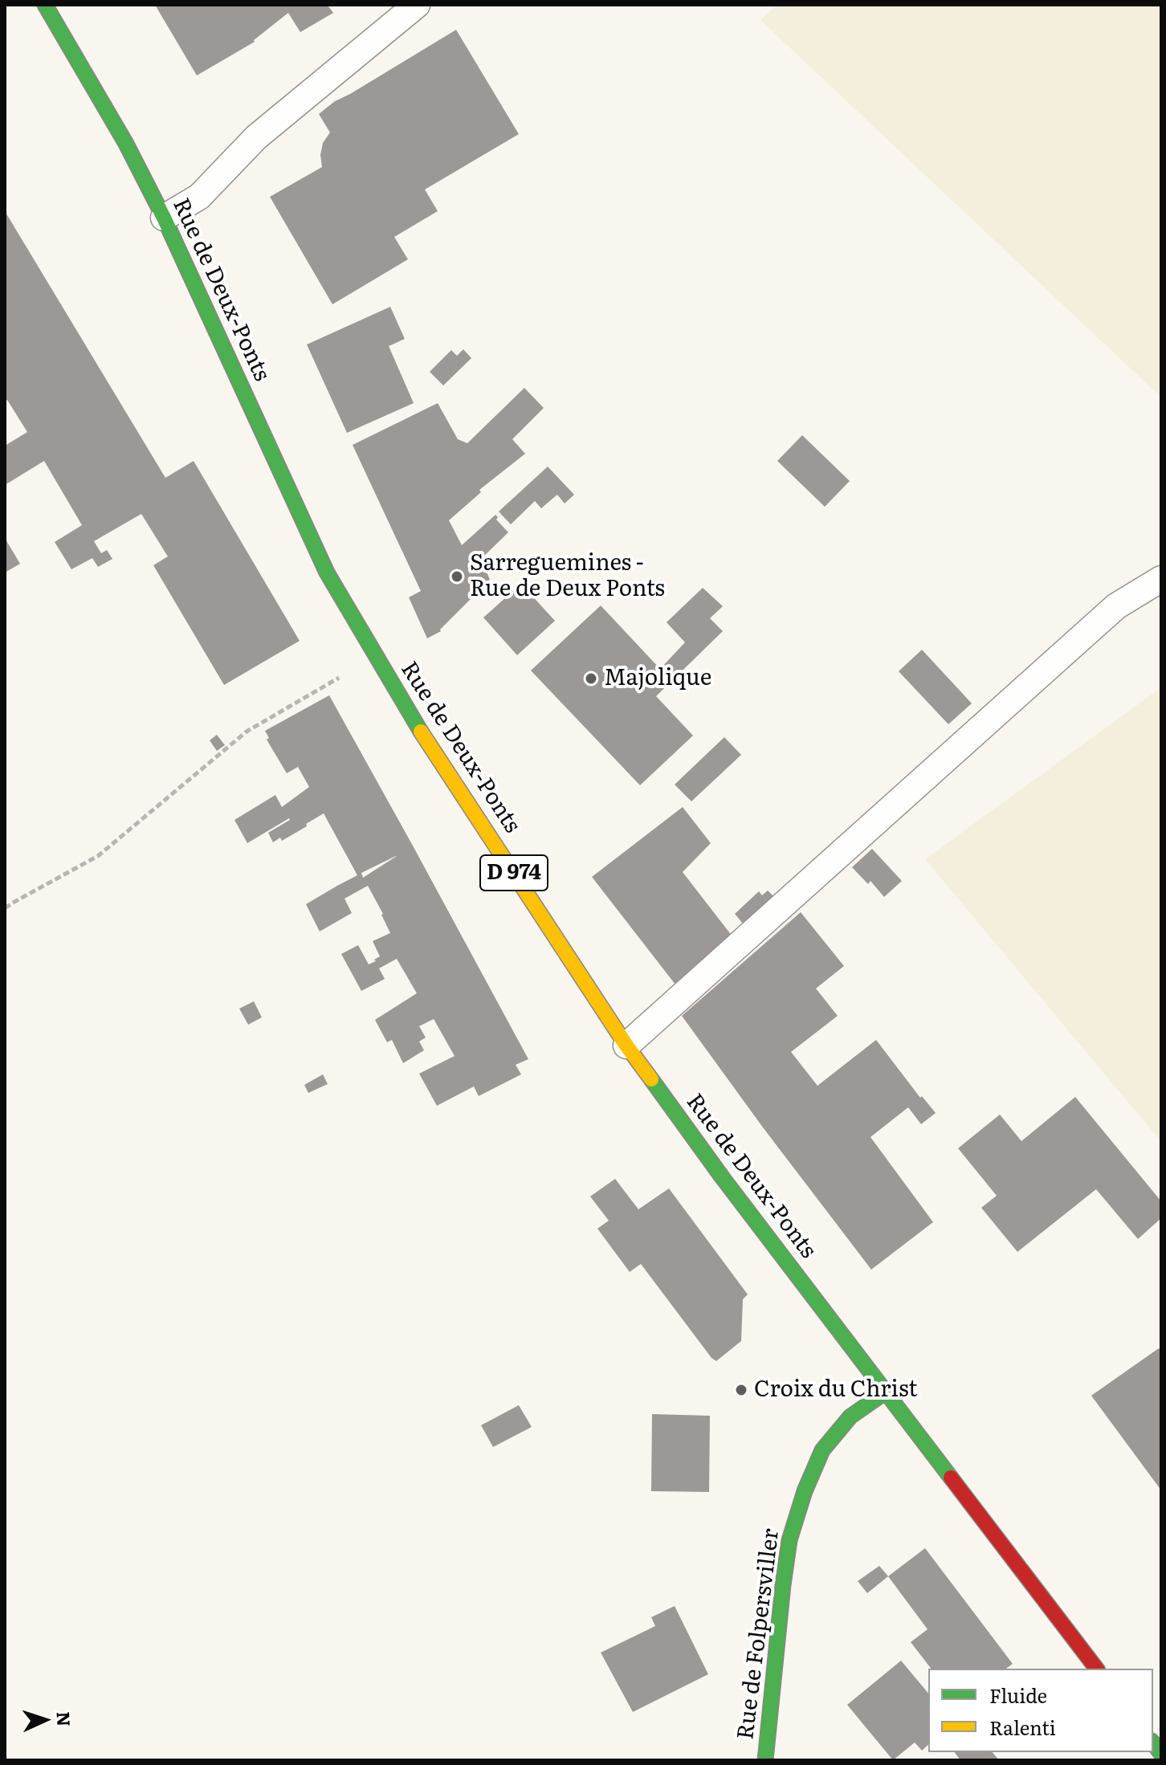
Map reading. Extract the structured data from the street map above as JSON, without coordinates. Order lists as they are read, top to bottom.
{
  "streets": {
    "main road": ["Rue de Deux-Ponts", "D 974", "Rue de Folpersviller"]
  },
  "crossings": [
    ["Rue de Deux-Ponts", "Rue de Folpersviller"]
  ],
  "places": ["Sarreguemines - Rue de Deux Ponts", "Majolique", "Croix du Christ"],
  "legend": ["Fluide", "Ralenti"],
  "north": "right"
}
